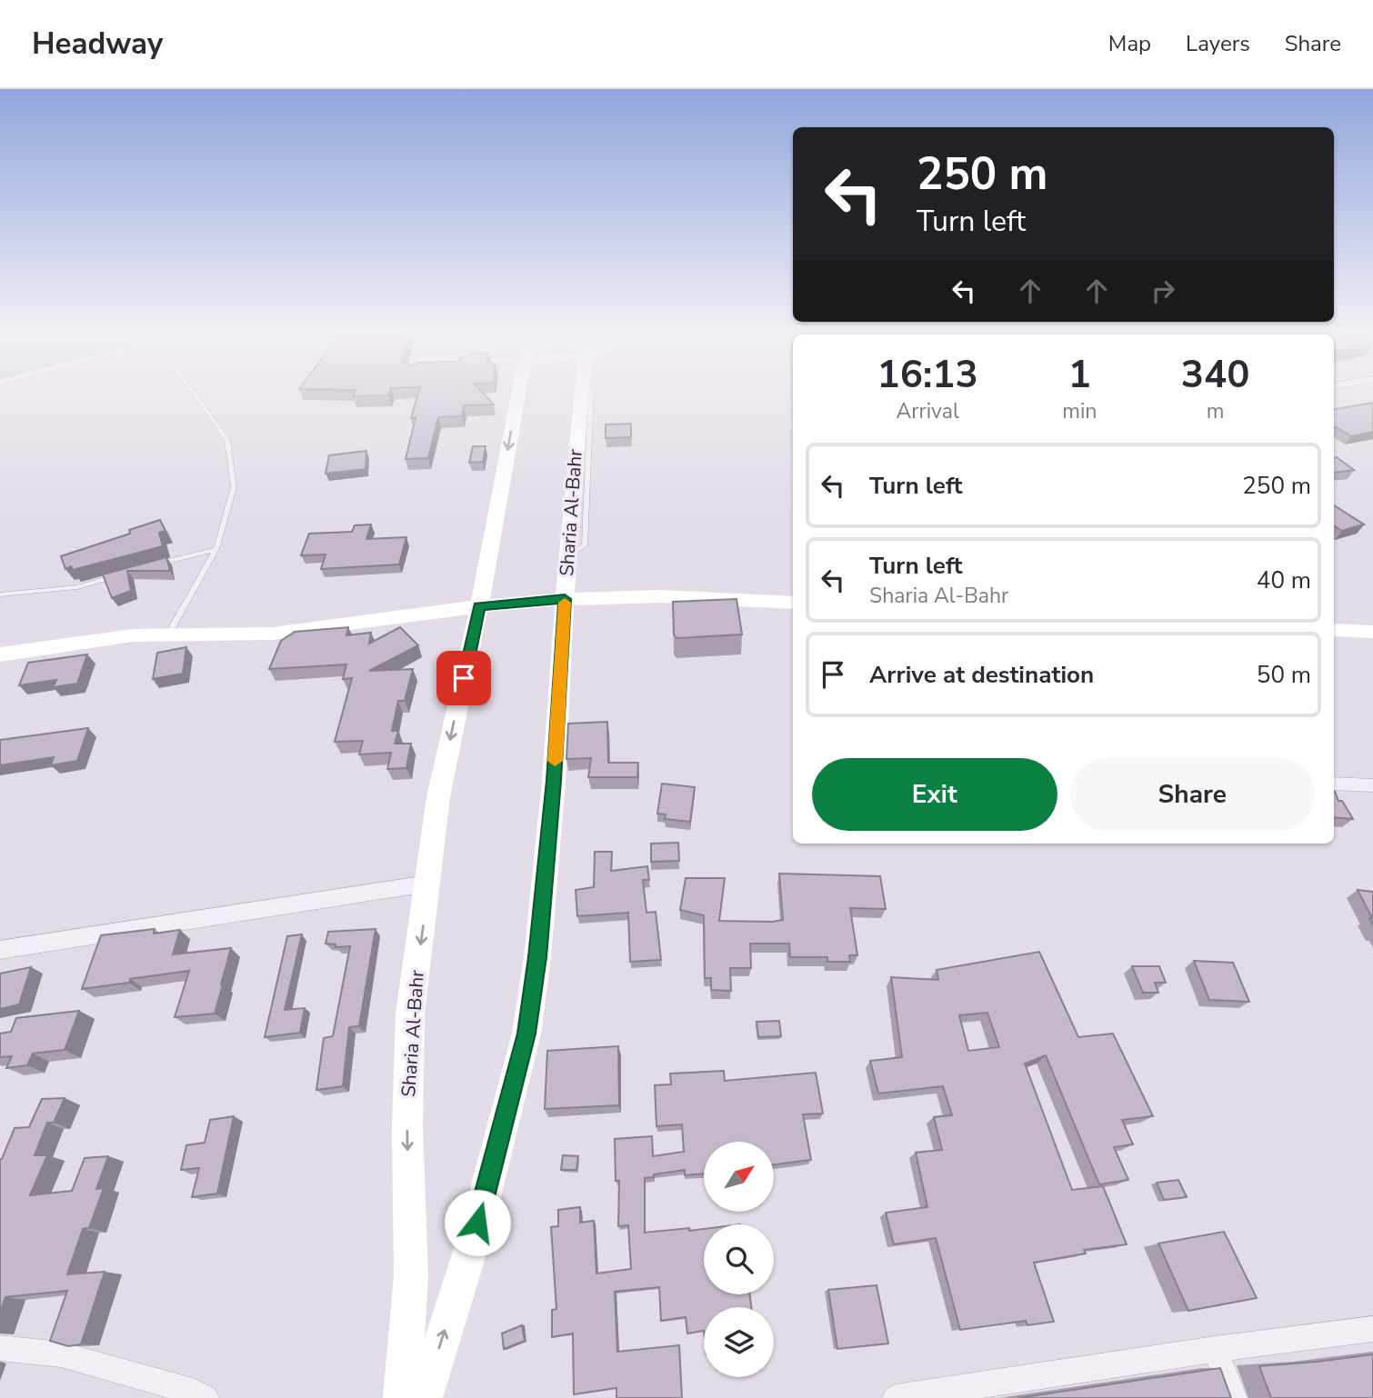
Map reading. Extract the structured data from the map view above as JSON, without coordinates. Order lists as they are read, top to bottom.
{
  "streets": {
    "main road": ["Sharia Al-Bahr"]
  },
  "north": "top right",
  "page": {
    "header": "Headway",
    "nav": ["Map", "Layers", "Share"],
    "turn": ["250 m", "Turn left"],
    "eta": [
      "16:13",
      "Arrival",
      "1",
      "min",
      "340",
      "m"
    ],
    "list": [
      {
        "name": "Turn left",
        "value": "250 m"
      },
      {
        "name": "Turn left",
        "note": "Sharia Al-Bahr",
        "value": "40 m"
      },
      {
        "name": "Arrive at destination",
        "value": "50 m"
      }
    ],
    "buttons": ["Exit", "Share"]
  }
}
